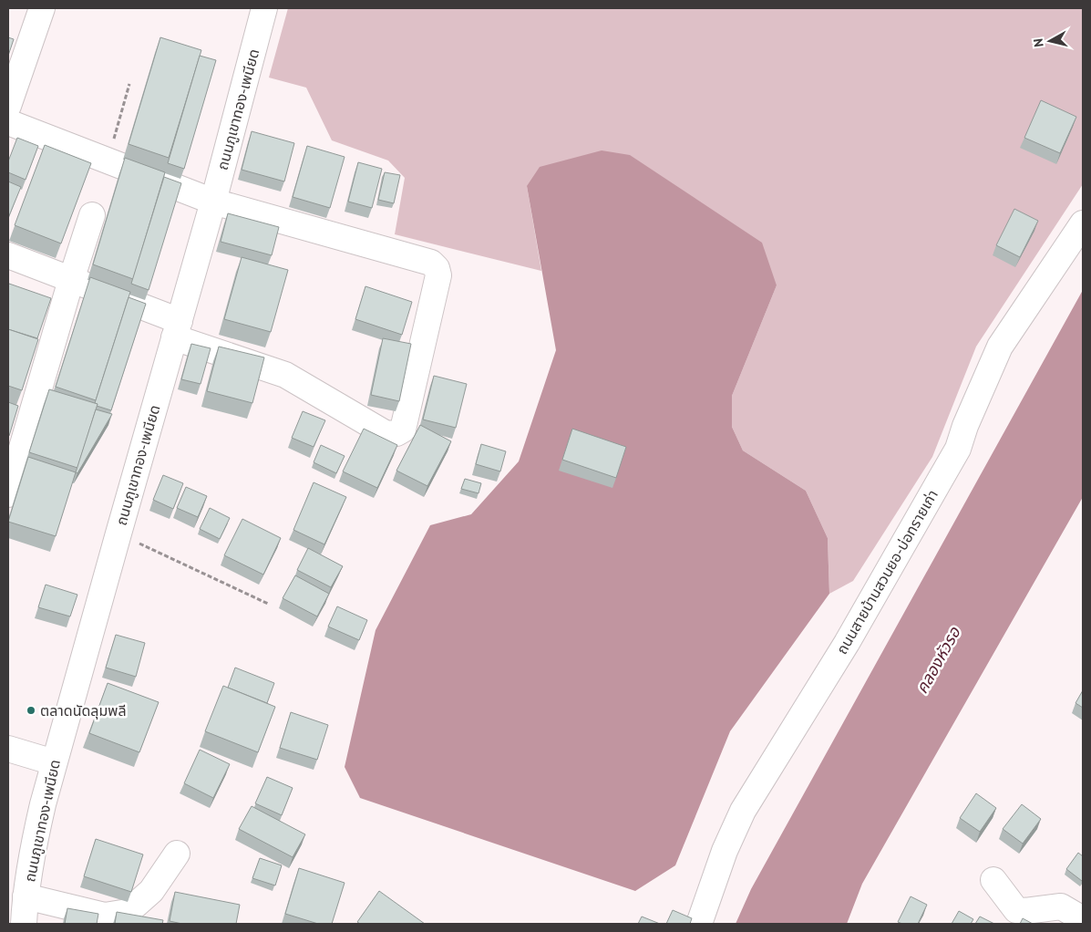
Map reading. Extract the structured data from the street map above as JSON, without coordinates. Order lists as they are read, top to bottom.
{
  "streets": {
    "street": ["ถนนภูเขาทอง-เพนียด", "ถนนสายบ้านสวนยอ-บ่อทรายเก่า"]
  },
  "water": ["คลองหัวรอ"],
  "places": ["ตลาดนัดลุมพลี"],
  "north": "left"
}
